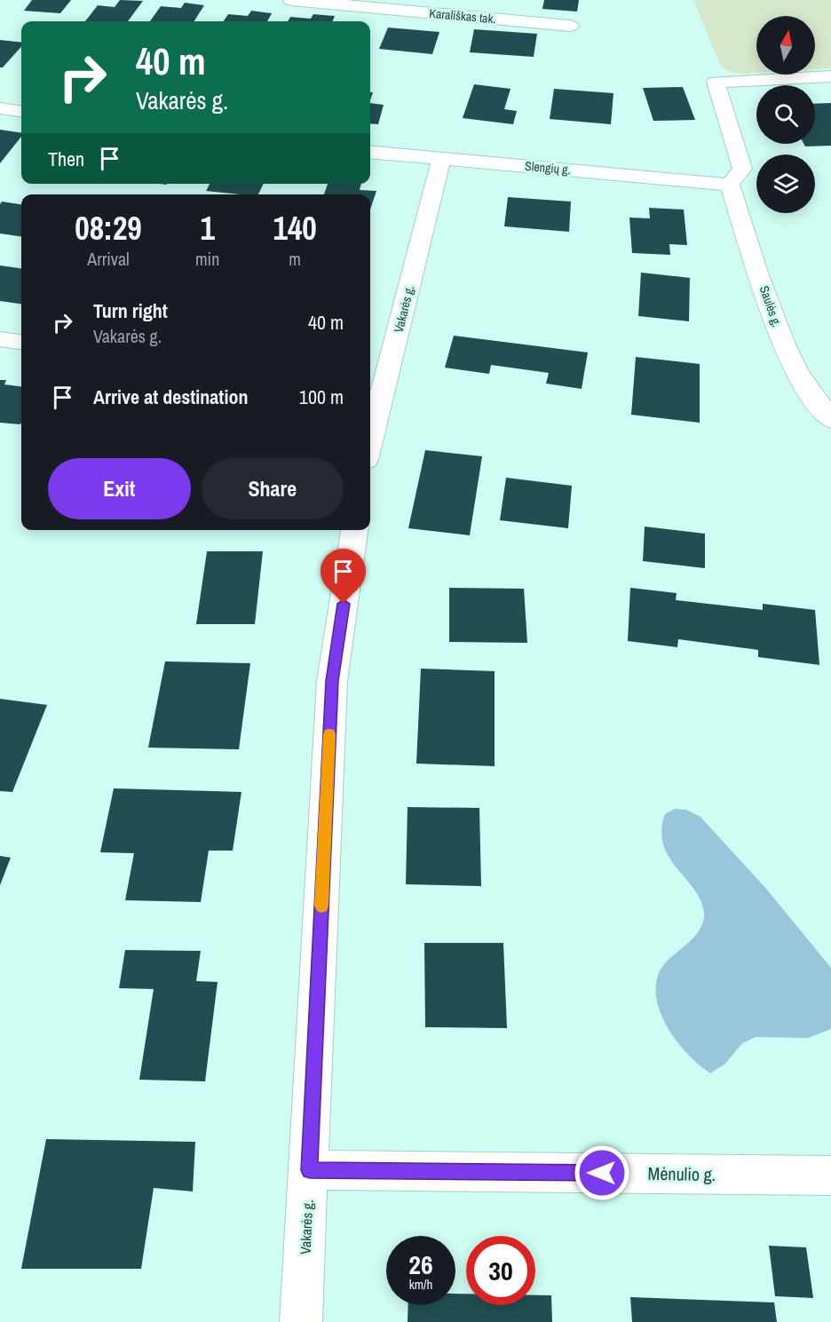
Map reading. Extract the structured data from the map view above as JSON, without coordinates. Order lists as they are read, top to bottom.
{
  "streets": {
    "street": [
      "Karališkas tak.",
      "Slengių g.",
      "Saulės g.",
      "Vakarės g.",
      "Mėnulio g."
    ]
  },
  "crossings": [
    ["Slengių g.", "Saulės g."],
    ["Slengių g.", "Vakarės g."],
    ["Vakarės g.", "Mėnulio g."]
  ],
  "north": "top",
  "page": {
    "turn": ["40 m", "Vakarės g."],
    "then": "Then",
    "eta": [
      "08:29",
      "Arrival",
      "1",
      "min",
      "140",
      "m"
    ],
    "list": [
      {
        "name": "Turn right",
        "note": "Vakarės g.",
        "value": "40 m"
      },
      {
        "name": "Arrive at destination",
        "value": "100 m"
      }
    ],
    "buttons": ["Exit", "Share"],
    "speed": "26 km/h",
    "limit": "30"
  }
}
